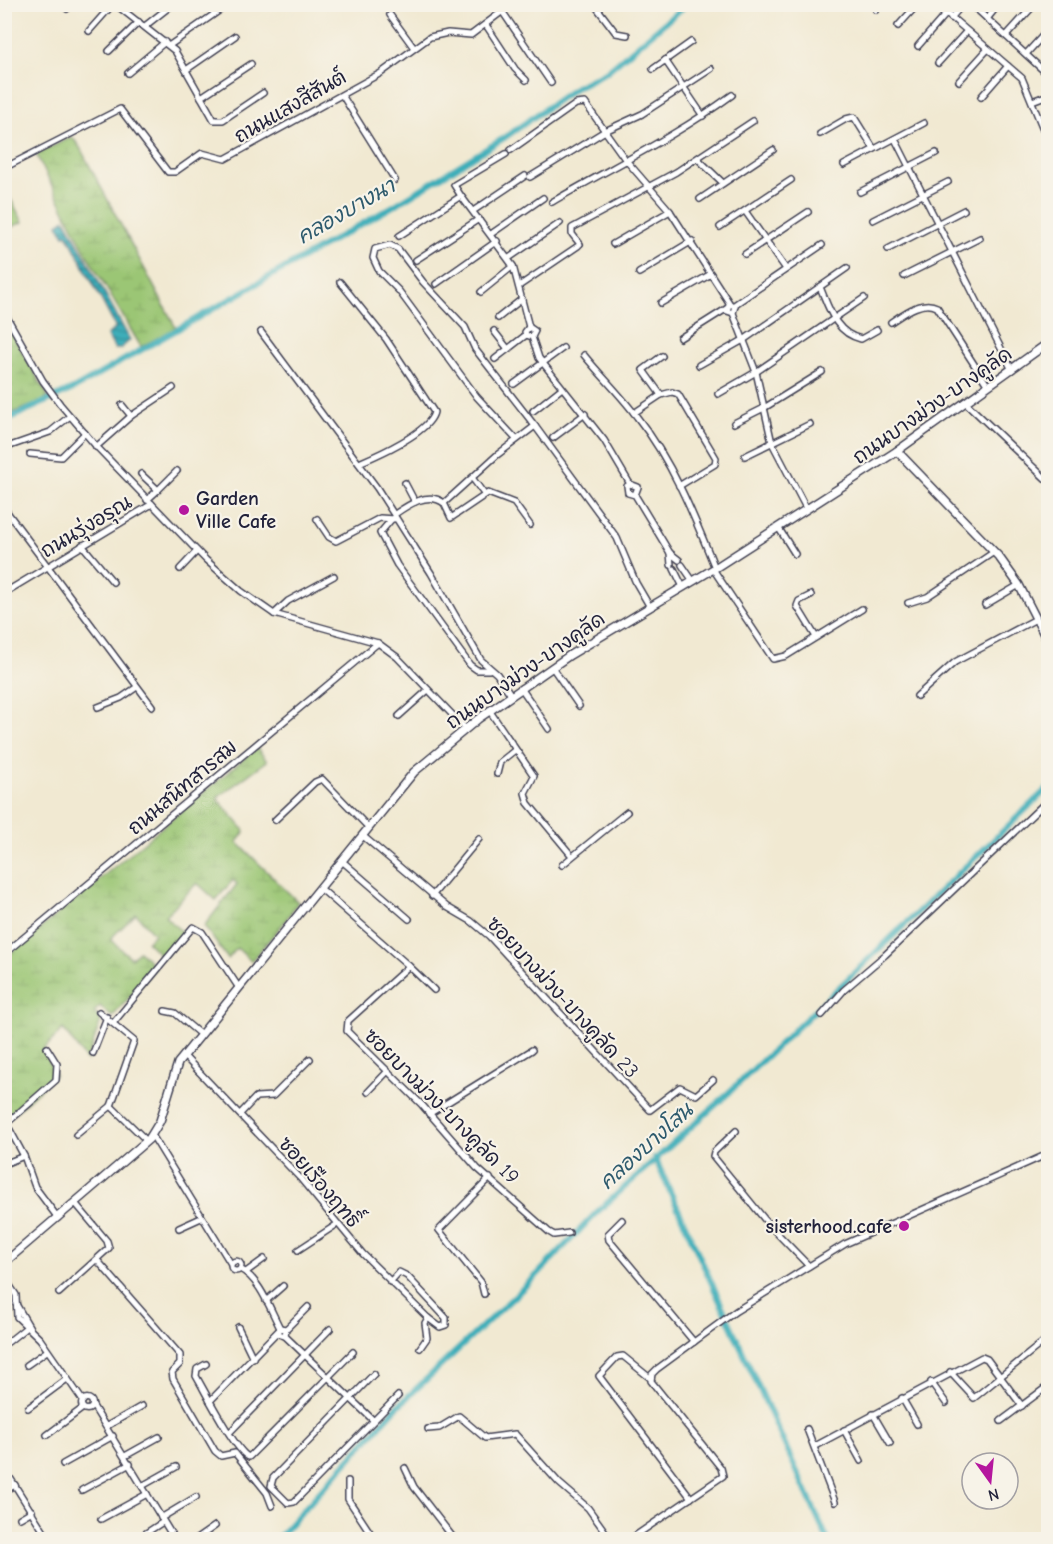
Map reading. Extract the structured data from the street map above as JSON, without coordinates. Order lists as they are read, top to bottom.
{
  "streets": {
    "street": [
      "ถนนแสงสีสันต์",
      "ถนนบางม่วง-บางคูลัด",
      "ถนนรุ่งอรุณ",
      "ถนนสนิทสารสม",
      "ซอยบางม่วง-บางคูลัด 23",
      "ซอยบางม่วง-บางคูลัด 19",
      "ซอยเรืองฤทธิ์"
    ]
  },
  "crossings": [
    ["ถนนบางม่วง-บางคูลัด", "ซอยบางม่วง-บางคูลัด 23"],
    ["ถนนบางม่วง-บางคูลัด", "ซอยเรืองฤทธิ์"]
  ],
  "water": ["คลองบางนา", "คลองบางโสน"],
  "places": ["Garden Ville Cafe", "sisterhood.cafe"],
  "north": "bottom"
}
